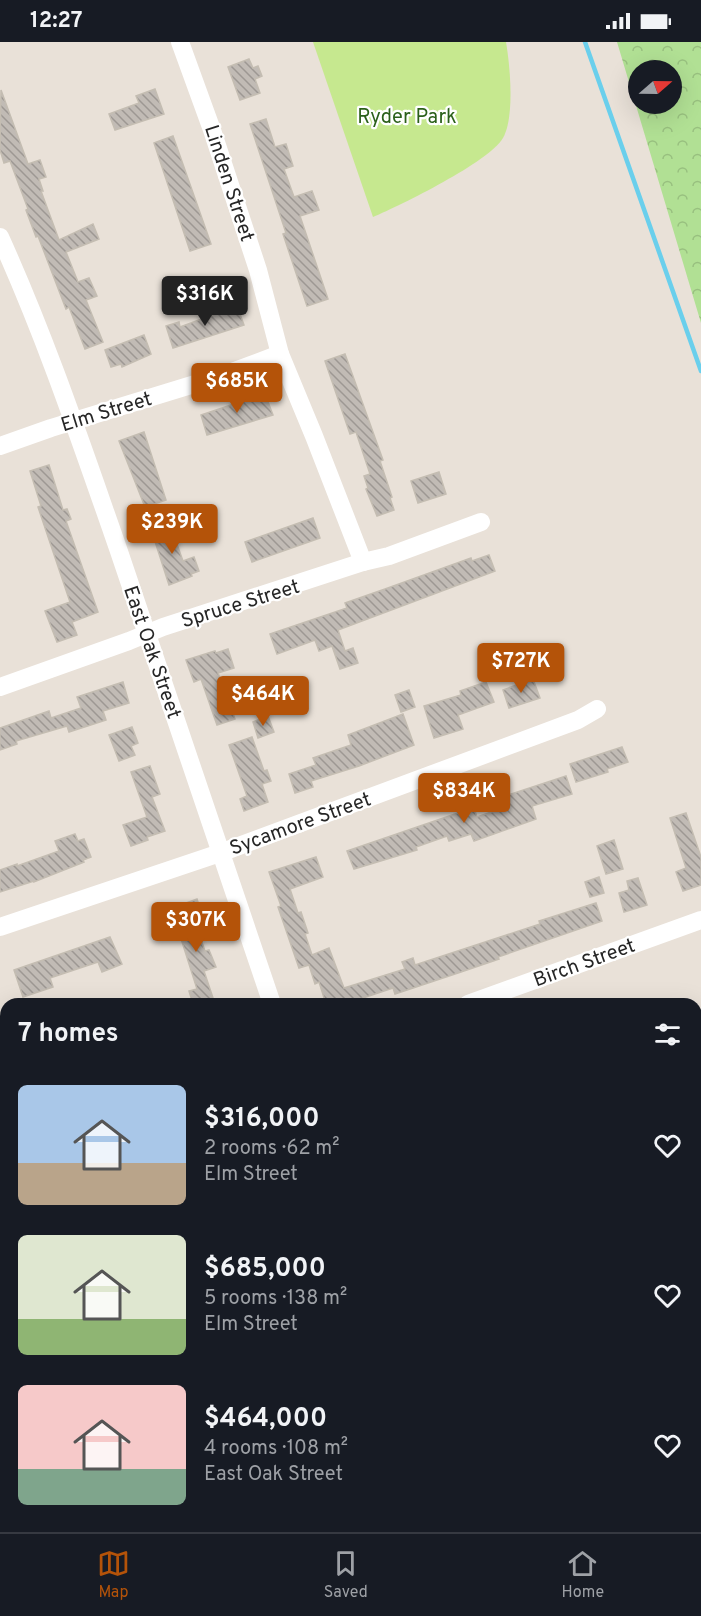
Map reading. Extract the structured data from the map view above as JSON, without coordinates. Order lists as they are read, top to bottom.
{
  "streets": {
    "street": [
      "Linden Street",
      "Elm Street",
      "Spruce Street",
      "East Oak Street",
      "Sycamore Street",
      "Birch Street"
    ]
  },
  "crossings": [
    ["Linden Street", "Elm Street"],
    ["Linden Street", "Spruce Street"],
    ["Elm Street", "East Oak Street"],
    ["Spruce Street", "East Oak Street"],
    ["East Oak Street", "Sycamore Street"]
  ],
  "parks": ["Ryder Park"],
  "north": "right",
  "page": {
    "status": "12:27",
    "price": [
      "$316K",
      "$685K",
      "$239K",
      "$727K",
      "$464K",
      "$834K",
      "$307K"
    ],
    "heading": "7 homes",
    "list": [
      {
        "name": "$316,000",
        "note": "2 rooms · 62 m² · Elm Street"
      },
      {
        "name": "$685,000",
        "note": "5 rooms · 138 m² · Elm Street"
      },
      {
        "name": "$464,000",
        "note": "4 rooms · 108 m² · East Oak Street"
      }
    ],
    "tabs": ["Map", "Saved", "Home"]
  }
}
